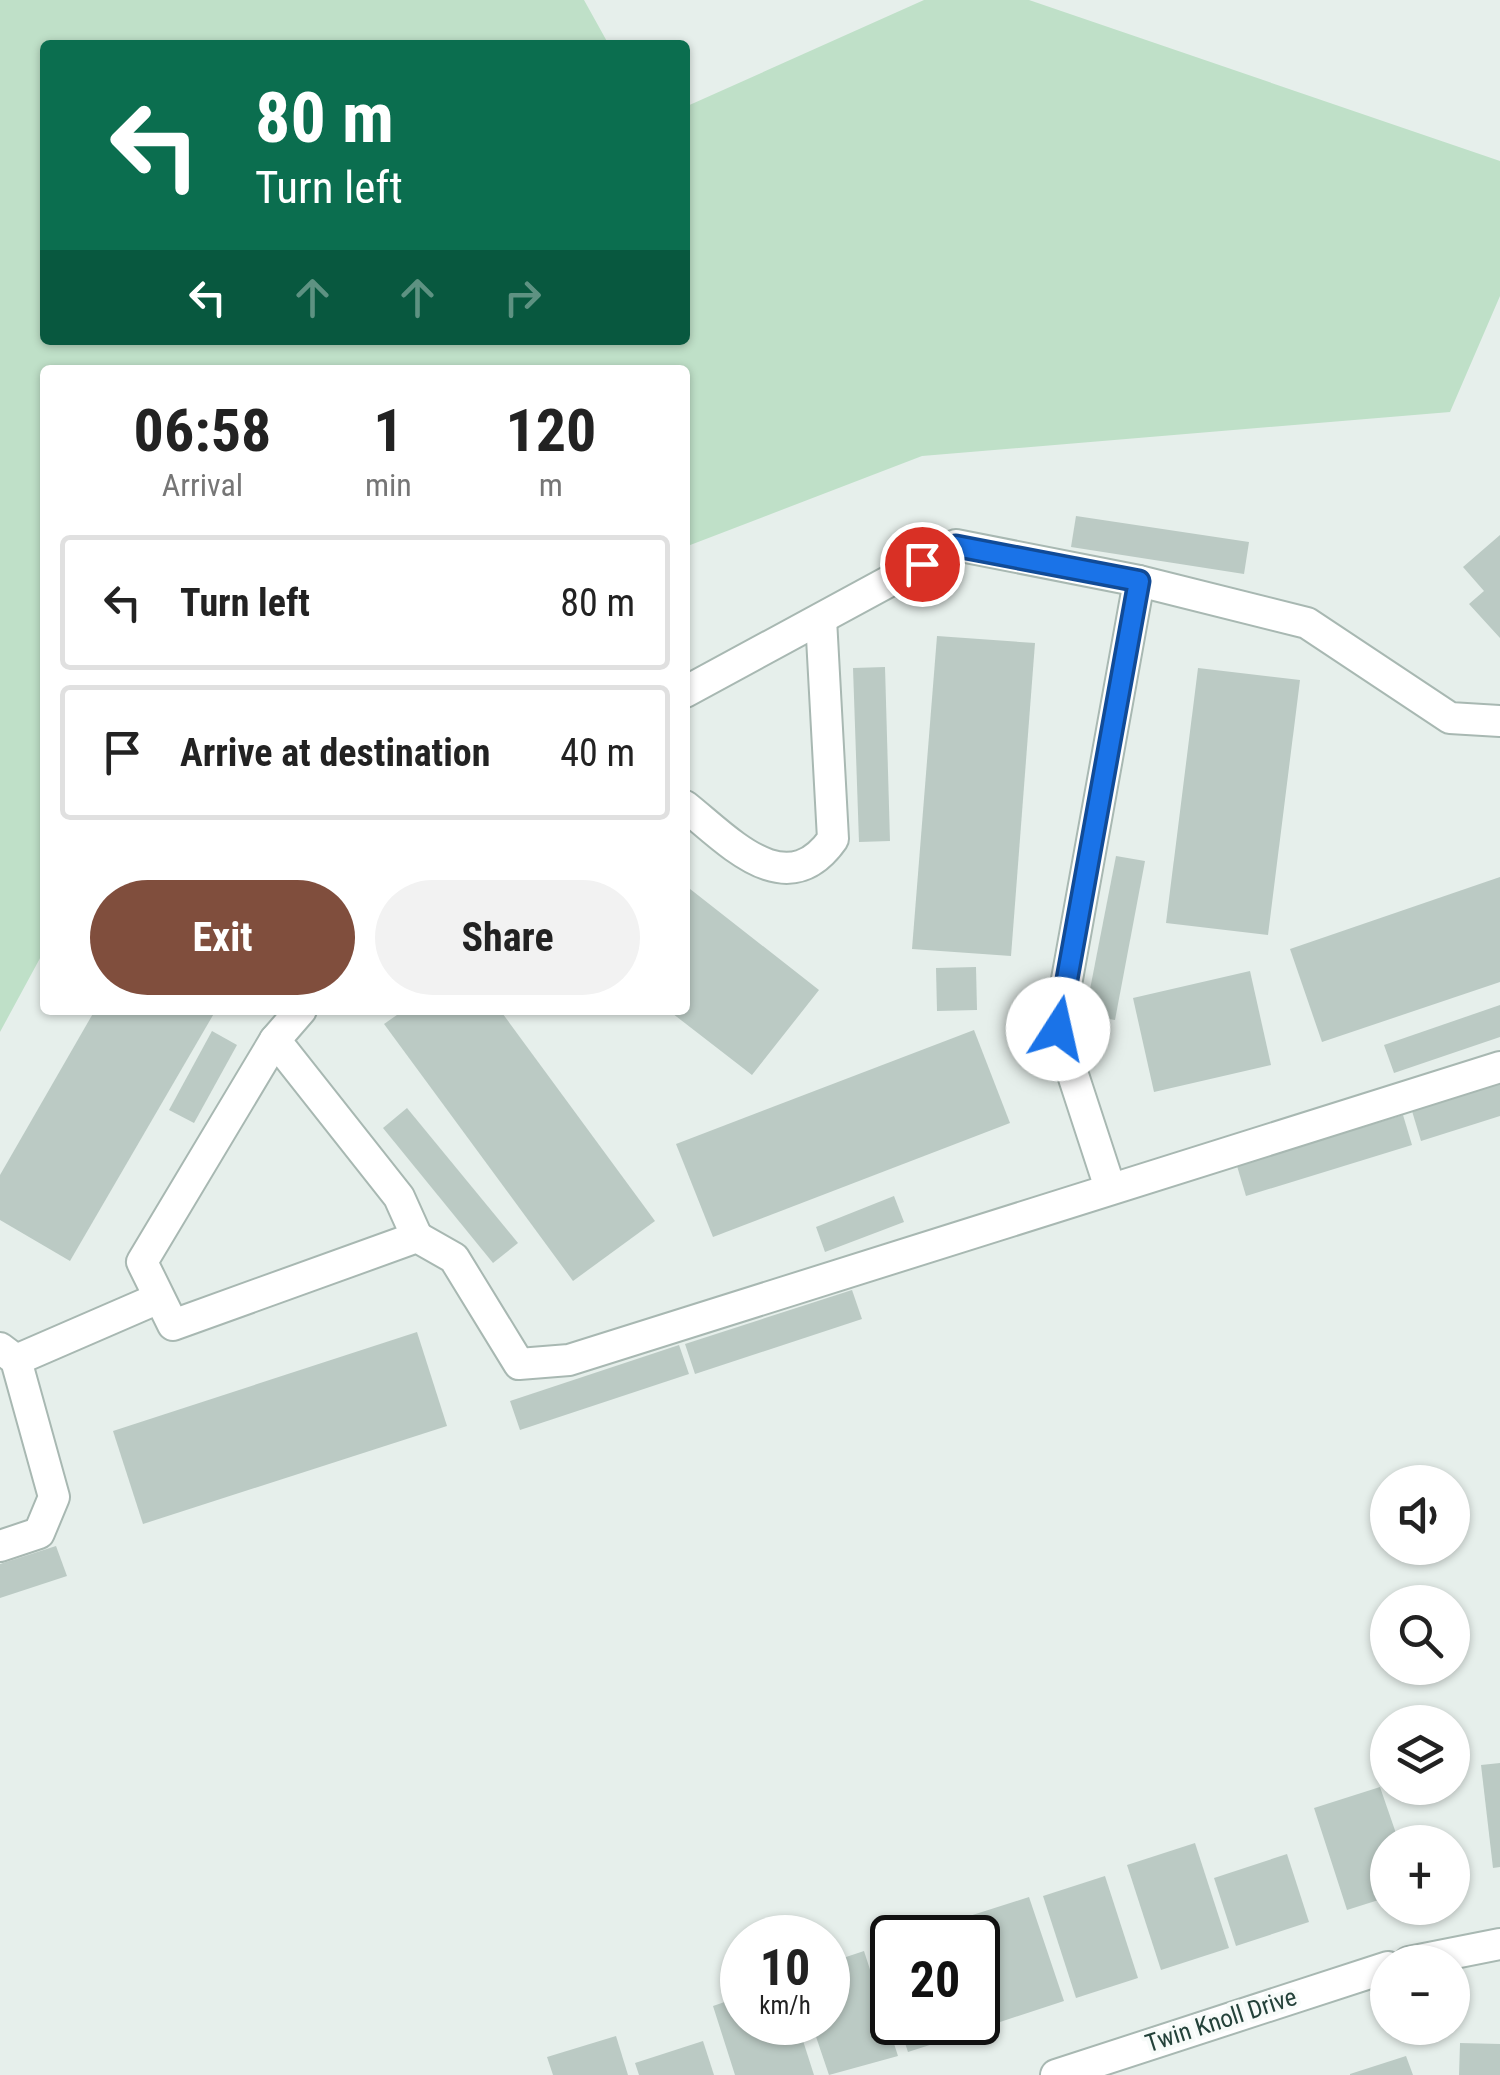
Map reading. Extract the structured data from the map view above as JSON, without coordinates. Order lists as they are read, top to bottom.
{
  "streets": {
    "street": ["Twin Knoll Drive"]
  },
  "page": {
    "turn": ["80 m", "Turn left"],
    "eta": [
      "06:58",
      "Arrival",
      "1",
      "min",
      "120",
      "m"
    ],
    "list": [
      {
        "name": "Turn left",
        "value": "80 m"
      },
      {
        "name": "Arrive at destination",
        "value": "40 m"
      }
    ],
    "buttons": ["Exit", "Share"],
    "map_buttons": ["+", "−"],
    "speed": "10 km/h",
    "limit": "20"
  }
}
